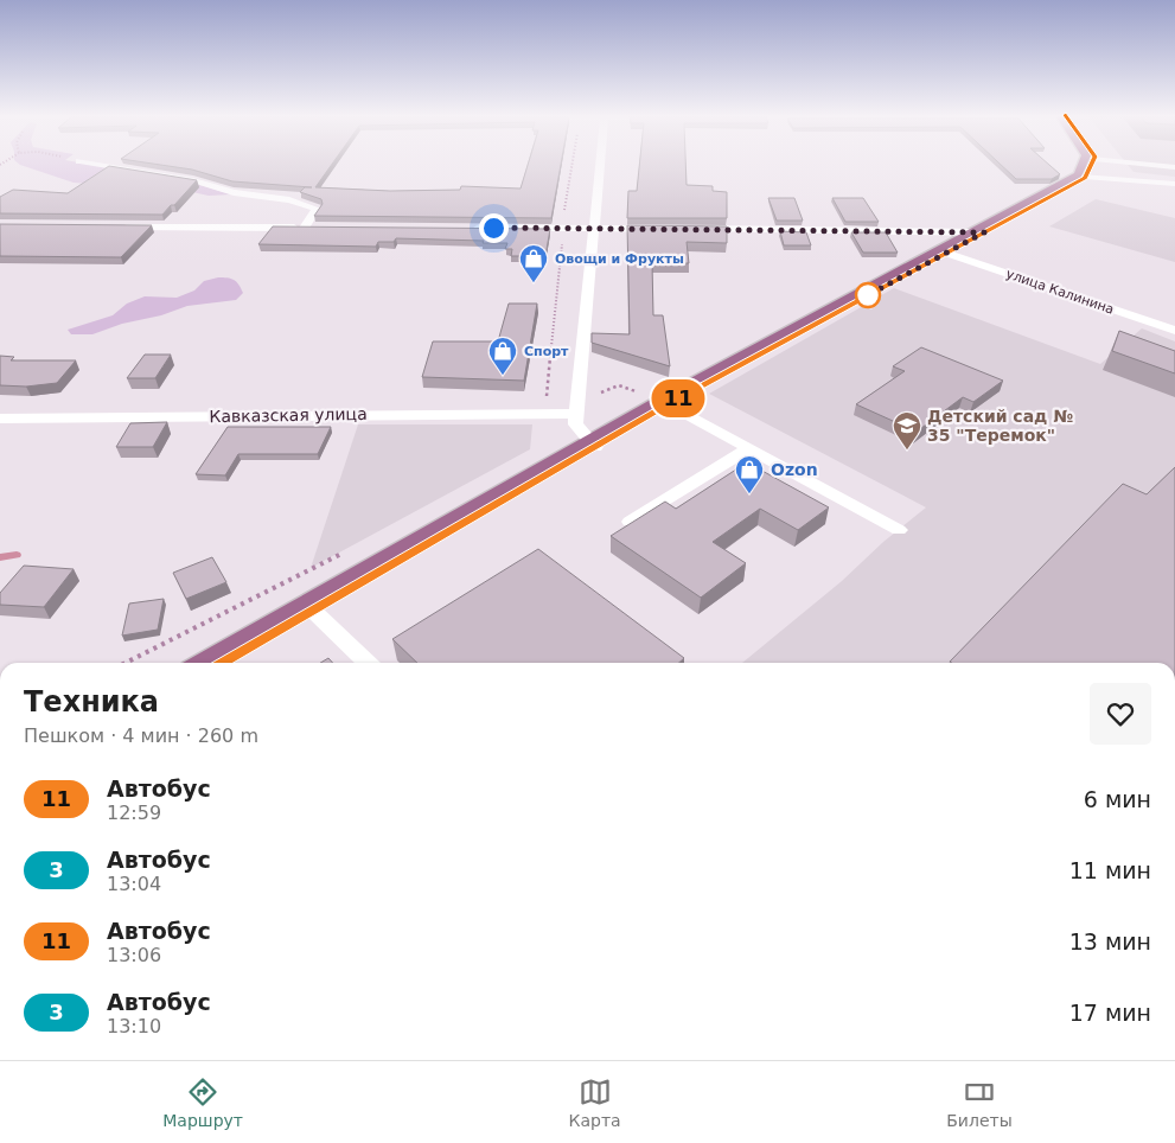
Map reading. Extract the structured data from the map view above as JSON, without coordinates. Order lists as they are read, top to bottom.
{
  "streets": {
    "street": ["улица Калинина", "Кавказская улица"]
  },
  "places": {
    "shop": ["Овощи и Фрукты", "Спорт", "Ozon"],
    "school or university": ["Детский сад № 35 \"Теремок\""]
  },
  "lines": ["bus line 11"],
  "page": {
    "on_map": "11",
    "heading": ["Техника", "Пешком · 4 мин · 260 m"],
    "list": [
      {
        "mark": "11",
        "name": "Автобус",
        "note": "12:59",
        "value": "6 мин"
      },
      {
        "mark": "3",
        "name": "Автобус",
        "note": "13:04",
        "value": "11 мин"
      },
      {
        "mark": "11",
        "name": "Автобус",
        "note": "13:06",
        "value": "13 мин"
      },
      {
        "mark": "3",
        "name": "Автобус",
        "note": "13:10",
        "value": "17 мин"
      }
    ],
    "tabs": ["Маршрут", "Карта", "Билеты"]
  }
}
